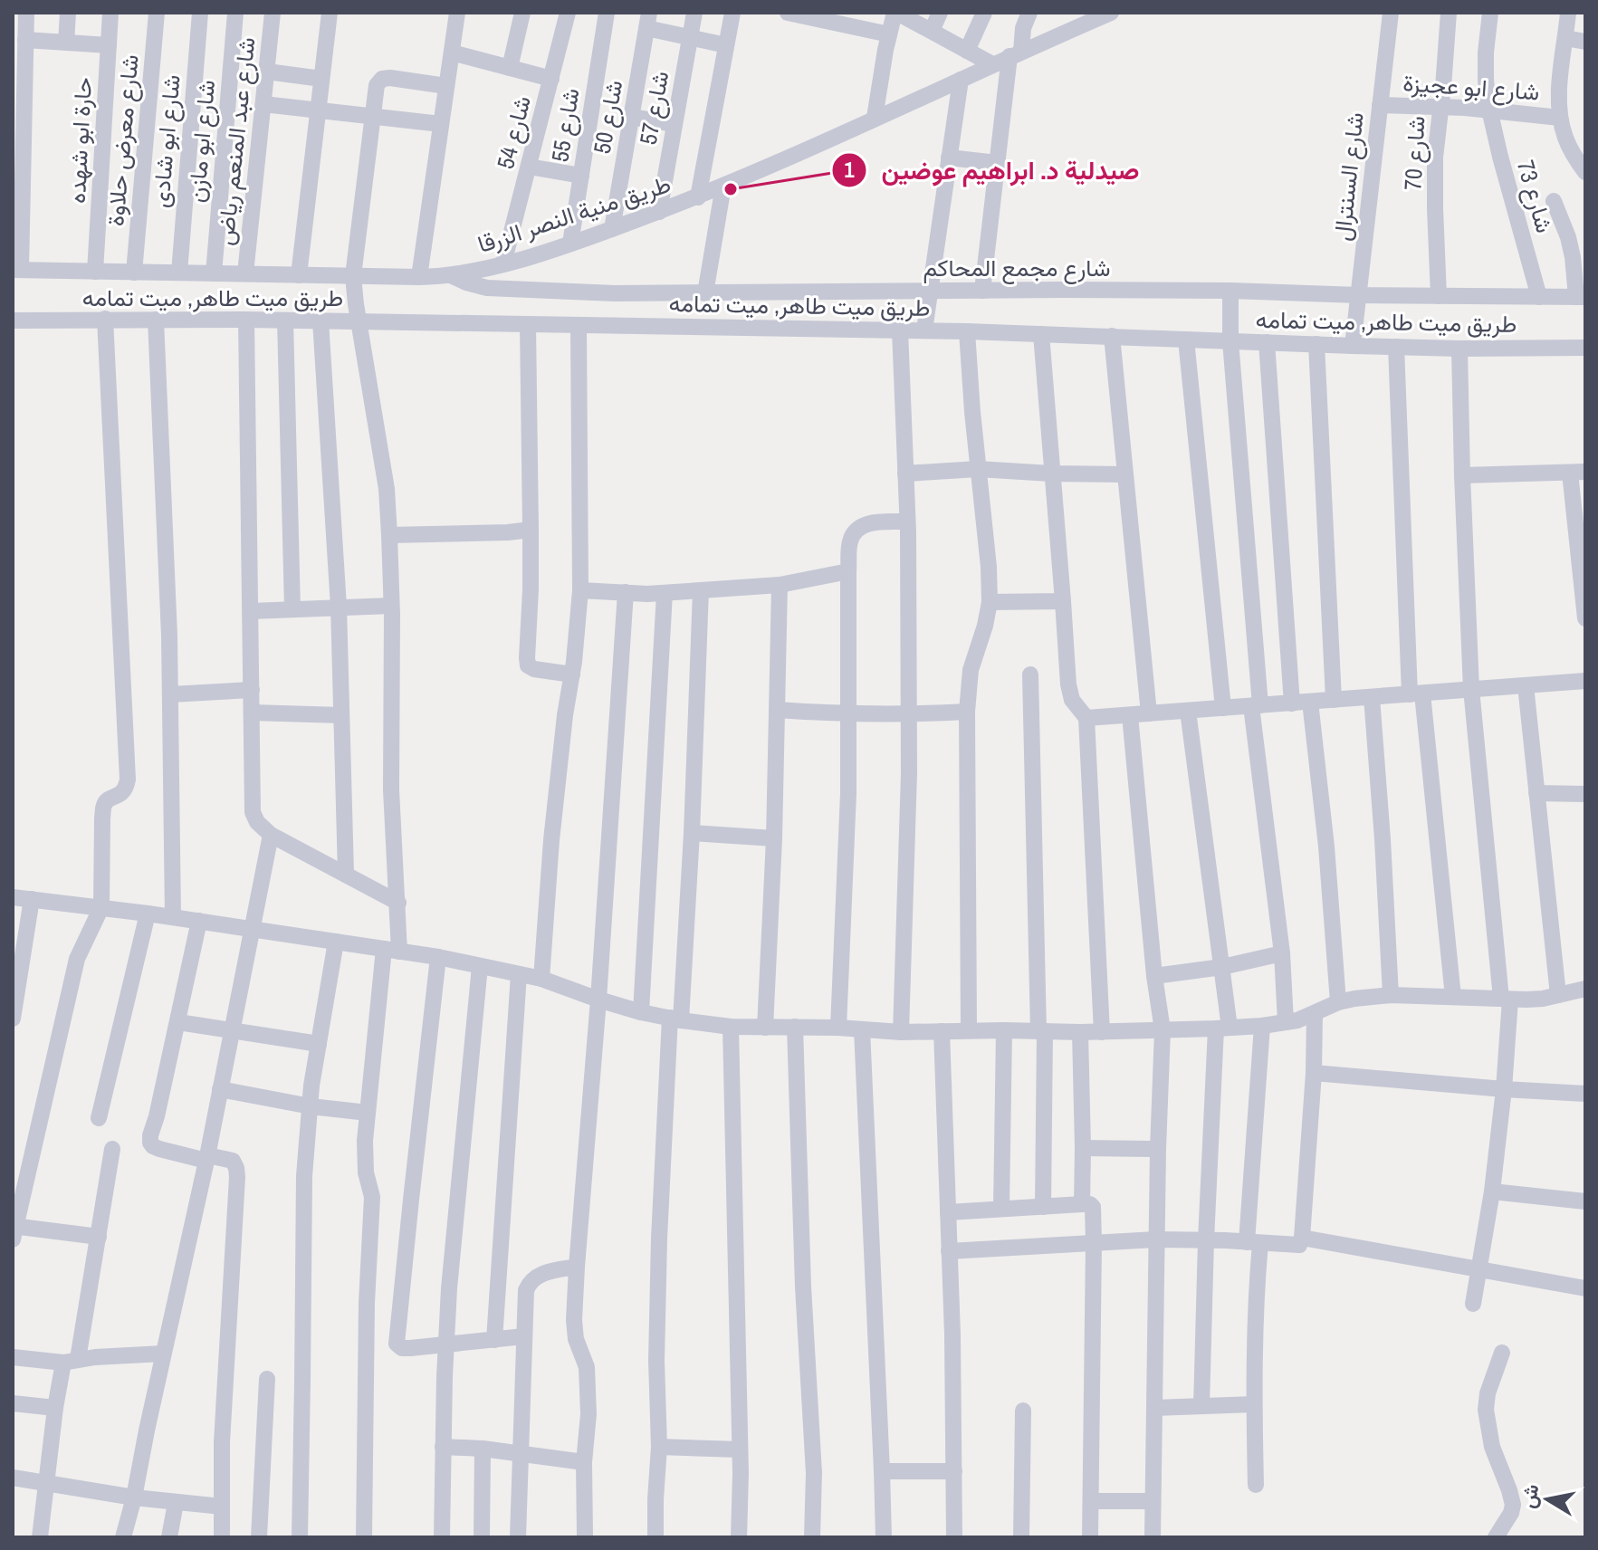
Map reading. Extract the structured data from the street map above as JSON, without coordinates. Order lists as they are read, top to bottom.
{
  "streets": {
    "street": [
      "شارع ابو عجيزة",
      "شارع 57",
      "شارع 50",
      "شارع 55",
      "شارع 54",
      "حارة ابو شهده",
      "شارع معرض حلاوة",
      "شارع ابو شادى",
      "شارع ابو مازن",
      "شارع عبد المنعم رياض",
      "شارع 70",
      "شارع السنترال",
      "شارع 73",
      "طريق منية النصر الزرقا",
      "شارع مجمع المحاكم",
      "طريق ميت طاهر, ميت تمامه"
    ]
  },
  "crossings": [
    ["شارع ابو عجيزة", "شارع 70"],
    ["شارع ابو عجيزة", "شارع السنترال"],
    ["شارع ابو عجيزة", "شارع 73"],
    ["شارع 57", "طريق منية النصر الزرقا"],
    ["شارع 50", "طريق منية النصر الزرقا"],
    ["شارع 55", "طريق منية النصر الزرقا"],
    ["شارع 54", "طريق منية النصر الزرقا"],
    ["حارة ابو شهده", "طريق منية النصر الزرقا"],
    ["شارع معرض حلاوة", "طريق منية النصر الزرقا"],
    ["شارع ابو شادى", "طريق منية النصر الزرقا"],
    ["شارع ابو مازن", "طريق منية النصر الزرقا"],
    ["شارع عبد المنعم رياض", "طريق منية النصر الزرقا"],
    ["شارع 70", "شارع مجمع المحاكم"],
    ["شارع السنترال", "شارع مجمع المحاكم"],
    ["شارع السنترال", "طريق ميت طاهر, ميت تمامه"],
    ["شارع 73", "شارع مجمع المحاكم"],
    ["طريق منية النصر الزرقا", "شارع مجمع المحاكم"]
  ],
  "places": ["صيدلية د. ابراهيم عوضين"],
  "north": "left"
}
